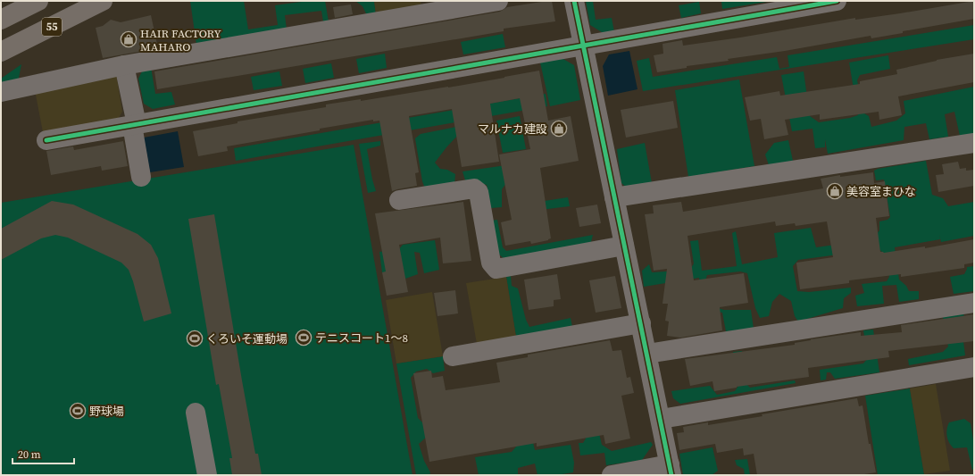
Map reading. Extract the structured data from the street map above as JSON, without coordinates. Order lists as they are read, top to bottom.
{
  "streets": {
    "main road": ["55"]
  },
  "places": {
    "shop": ["HAIR FACTORY MAHARO", "マルナカ建設", "美容室まひな"],
    "sports": ["テニスコート1～8", "くろいそ運動場", "野球場"]
  },
  "scale_bar": "20 m"
}
